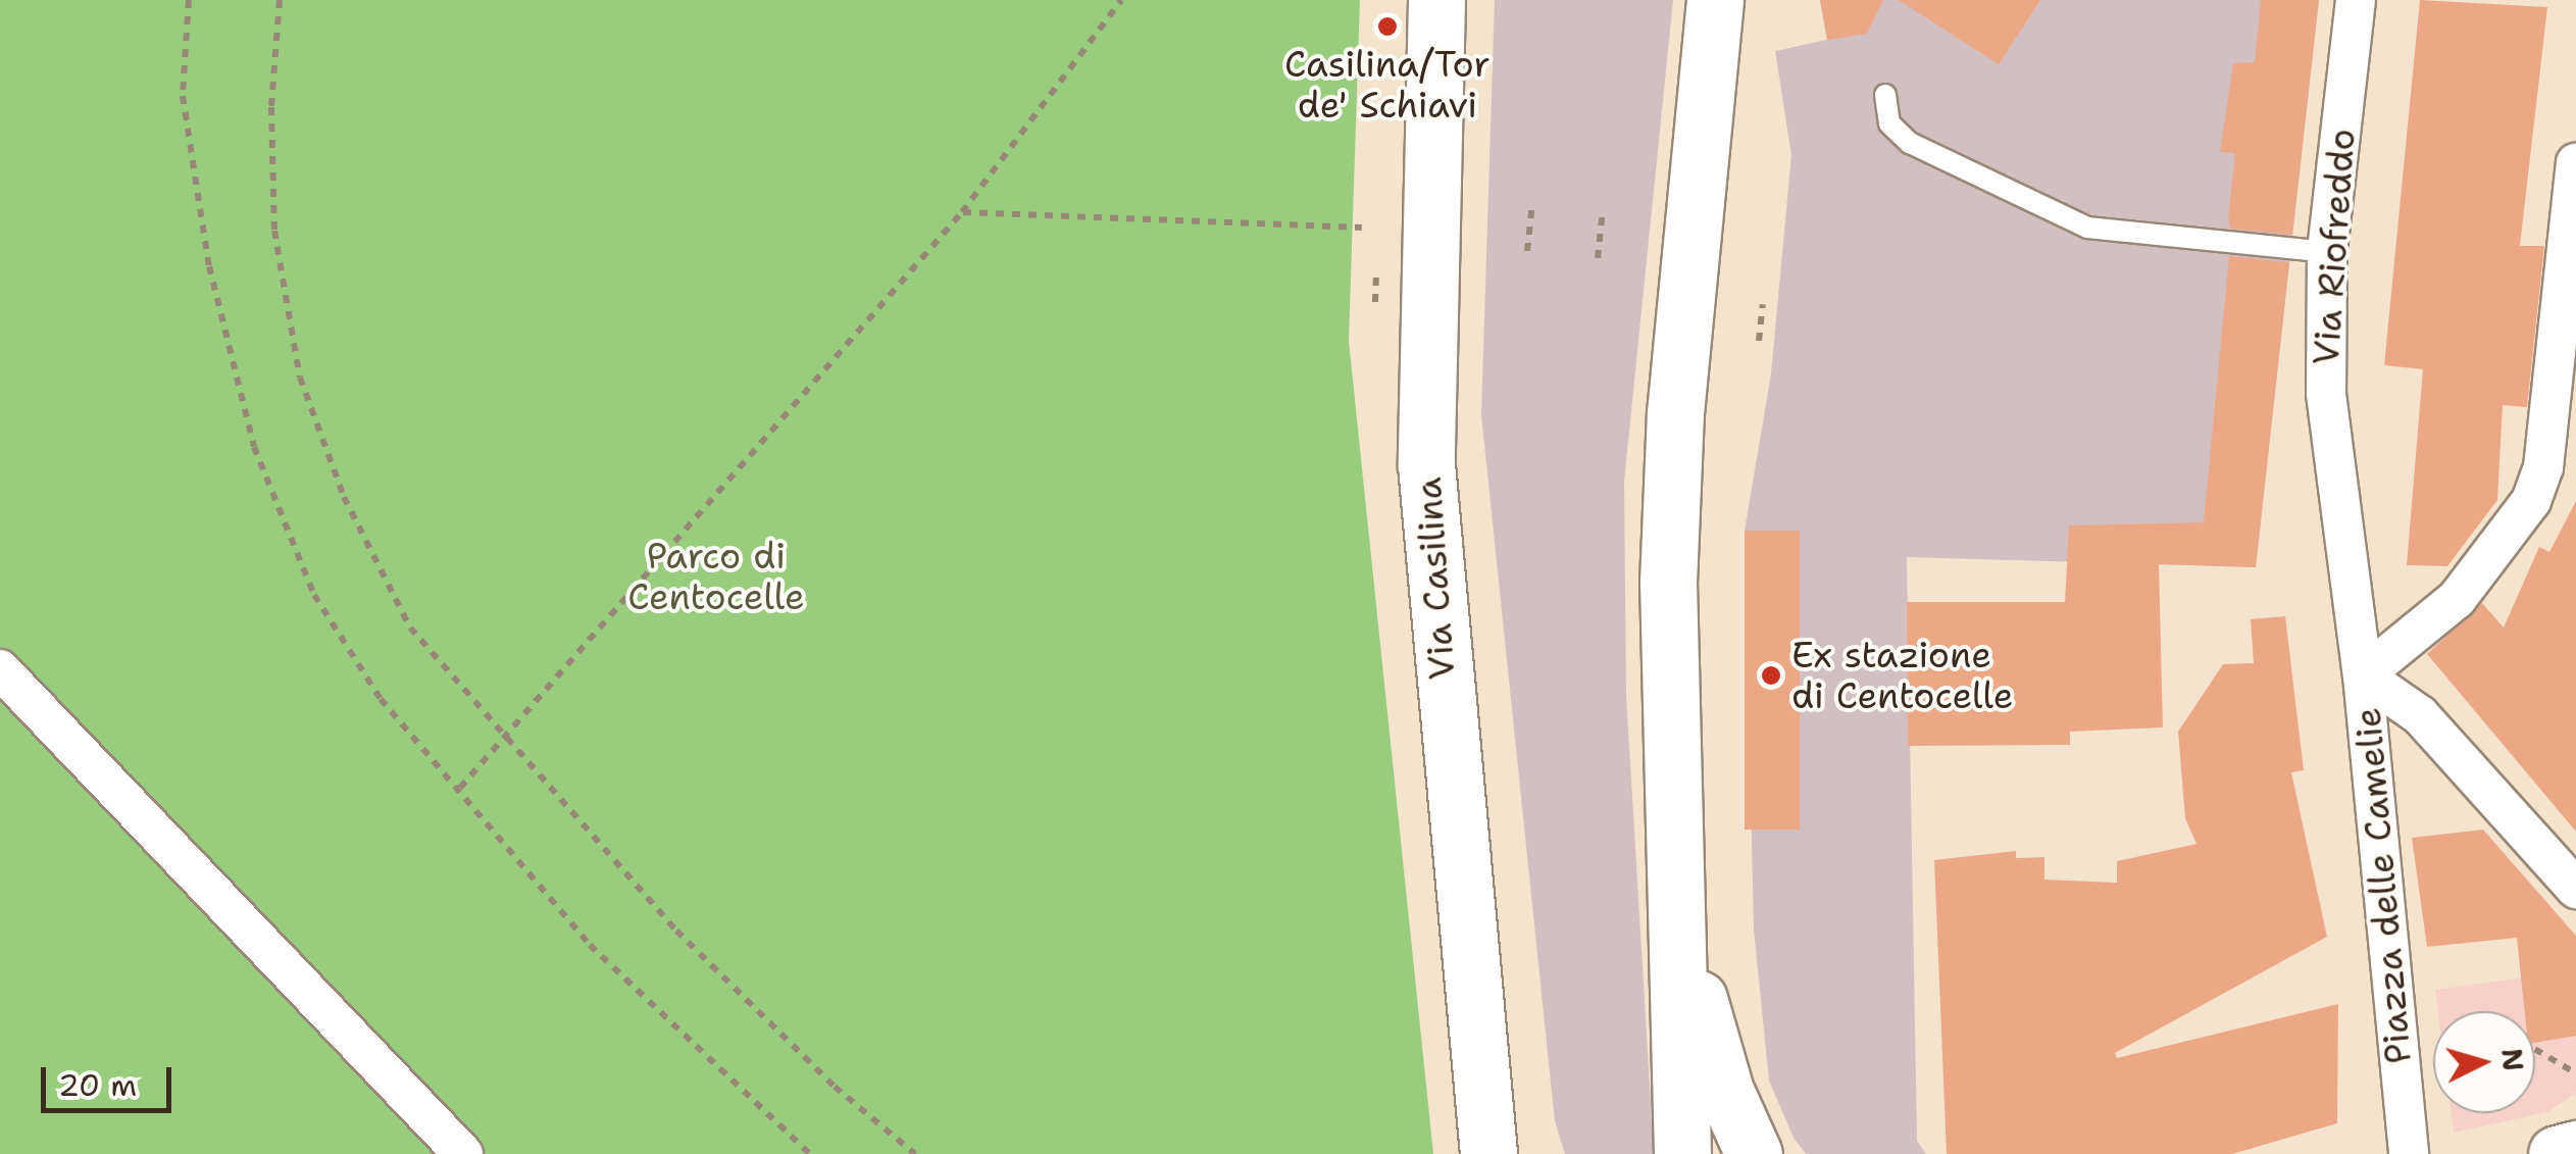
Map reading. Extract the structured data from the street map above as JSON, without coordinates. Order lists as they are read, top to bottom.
{
  "streets": {
    "main road": ["Via Casilina"],
    "street": ["Via Riofreddo", "Piazza delle Camelie"]
  },
  "crossings": [
    ["Via Riofreddo", "Piazza delle Camelie"]
  ],
  "parks": ["Parco di Centocelle"],
  "places": ["Casilina/Tor de' Schiavi", "Ex stazione di Centocelle"],
  "scale_bar": "20 m",
  "north": "right"
}
